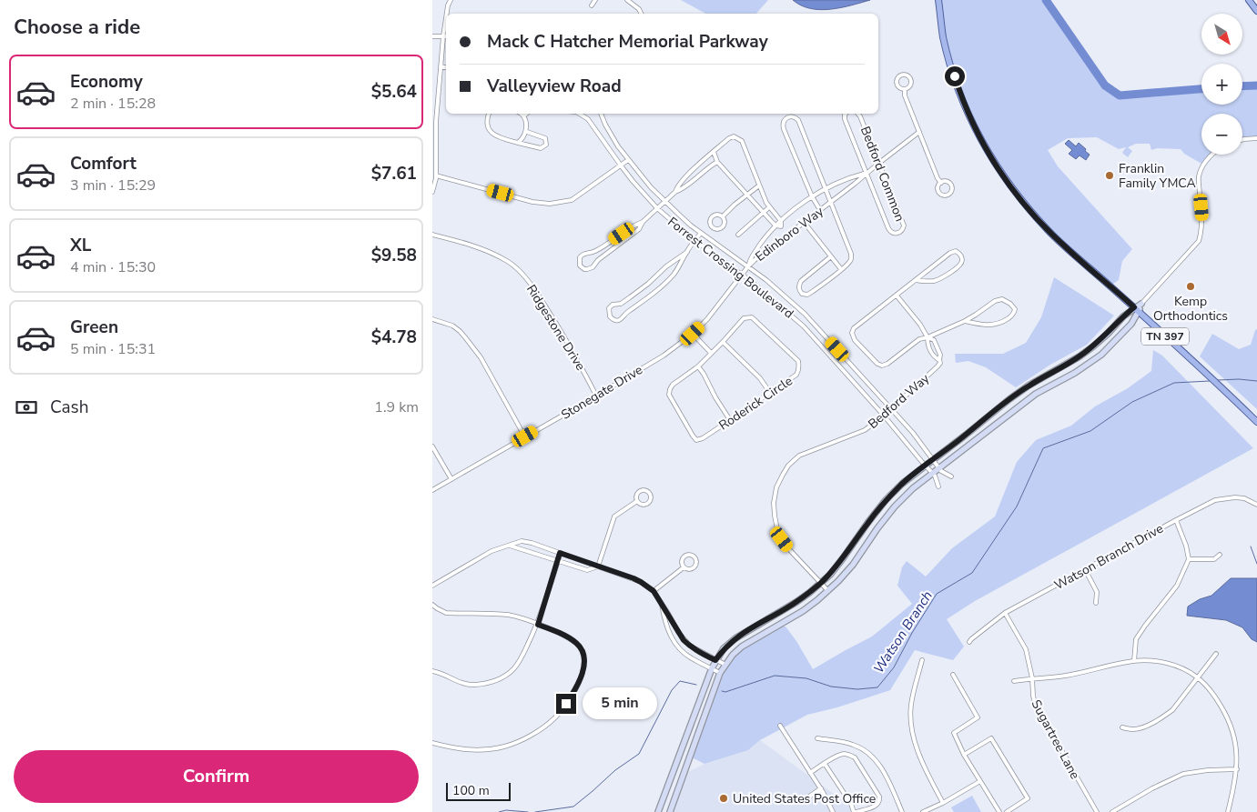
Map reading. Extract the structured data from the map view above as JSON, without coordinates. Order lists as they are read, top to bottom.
{
  "streets": {
    "main road": ["TN 397"],
    "street": [
      "Bedford Common",
      "Edinboro Way",
      "Forrest Crossing Boulevard",
      "Ridgestone Drive",
      "Stonegate Drive",
      "Bedford Way",
      "Roderick Circle",
      "Watson Branch Drive",
      "Sugartree Lane"
    ]
  },
  "crossings": [
    ["Bedford Common", "Edinboro Way"],
    ["Edinboro Way", "Forrest Crossing Boulevard"],
    ["Edinboro Way", "Stonegate Drive"],
    ["Forrest Crossing Boulevard", "Stonegate Drive"],
    ["Forrest Crossing Boulevard", "Bedford Way"],
    ["Ridgestone Drive", "Stonegate Drive"],
    ["Watson Branch Drive", "Sugartree Lane"]
  ],
  "water": ["Watson Branch"],
  "places": ["Franklin Family YMCA", "Kemp Orthodontics", "United States Post Office"],
  "scale_bar": "100 m",
  "north": "bottom right",
  "page": {
    "heading": "Choose a ride",
    "map_buttons": ["+", "−"],
    "banner": ["Mack C Hatcher Memorial Parkway", "Valleyview Road"],
    "list": [
      {
        "name": "Economy",
        "note": "2 min · 15:28",
        "value": "$5.64"
      },
      {
        "name": "Comfort",
        "note": "3 min · 15:29",
        "value": "$7.61"
      },
      {
        "name": "XL",
        "note": "4 min · 15:30",
        "value": "$9.58"
      },
      {
        "name": "Green",
        "note": "5 min · 15:31",
        "value": "$4.78"
      }
    ],
    "pay": ["Cash", "1.9 km"],
    "bubble": "5 min",
    "buttons": "Confirm",
    "scale": "100 m"
  }
}
